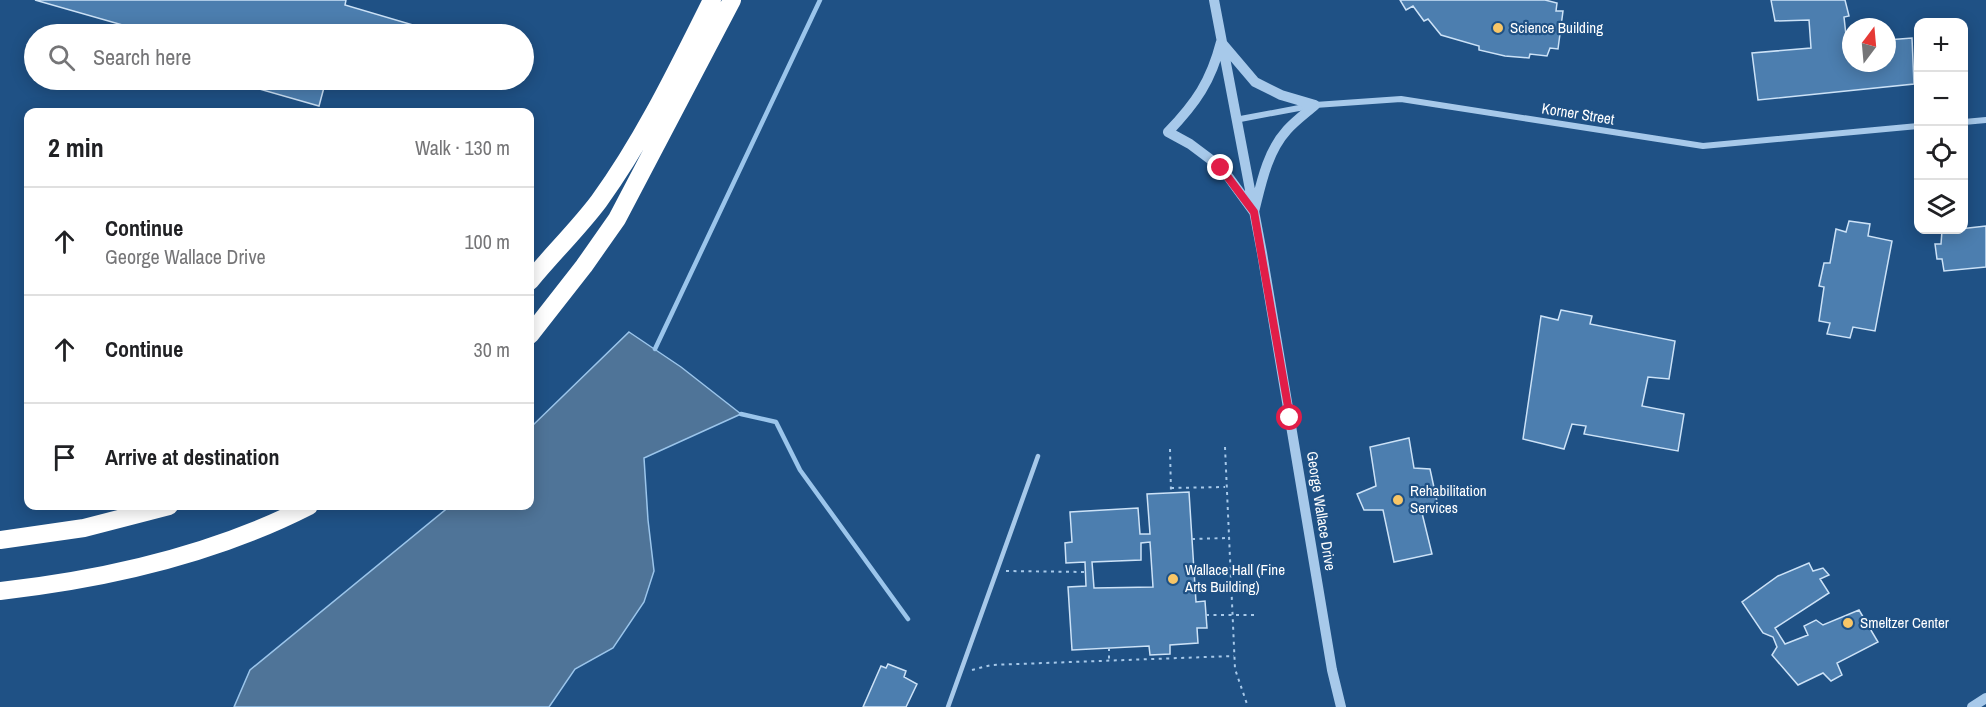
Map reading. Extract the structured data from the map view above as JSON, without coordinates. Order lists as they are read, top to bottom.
{
  "streets": {
    "street": ["Korner Street", "George Wallace Drive"]
  },
  "crossings": [
    ["Korner Street", "George Wallace Drive"]
  ],
  "places": [
    "Science Building",
    "Rehabilitation Services",
    "Wallace Hall (Fine Arts Building)",
    "Smeltzer Center"
  ],
  "north": "top",
  "page": {
    "map_buttons": ["+", "−"],
    "search": "Search here",
    "heading": ["2 min", "Walk · 130 m"],
    "list": [
      ["Continue", "George Wallace Drive", "100 m"],
      ["Continue", "30 m"],
      "Arrive at destination"
    ]
  }
}
